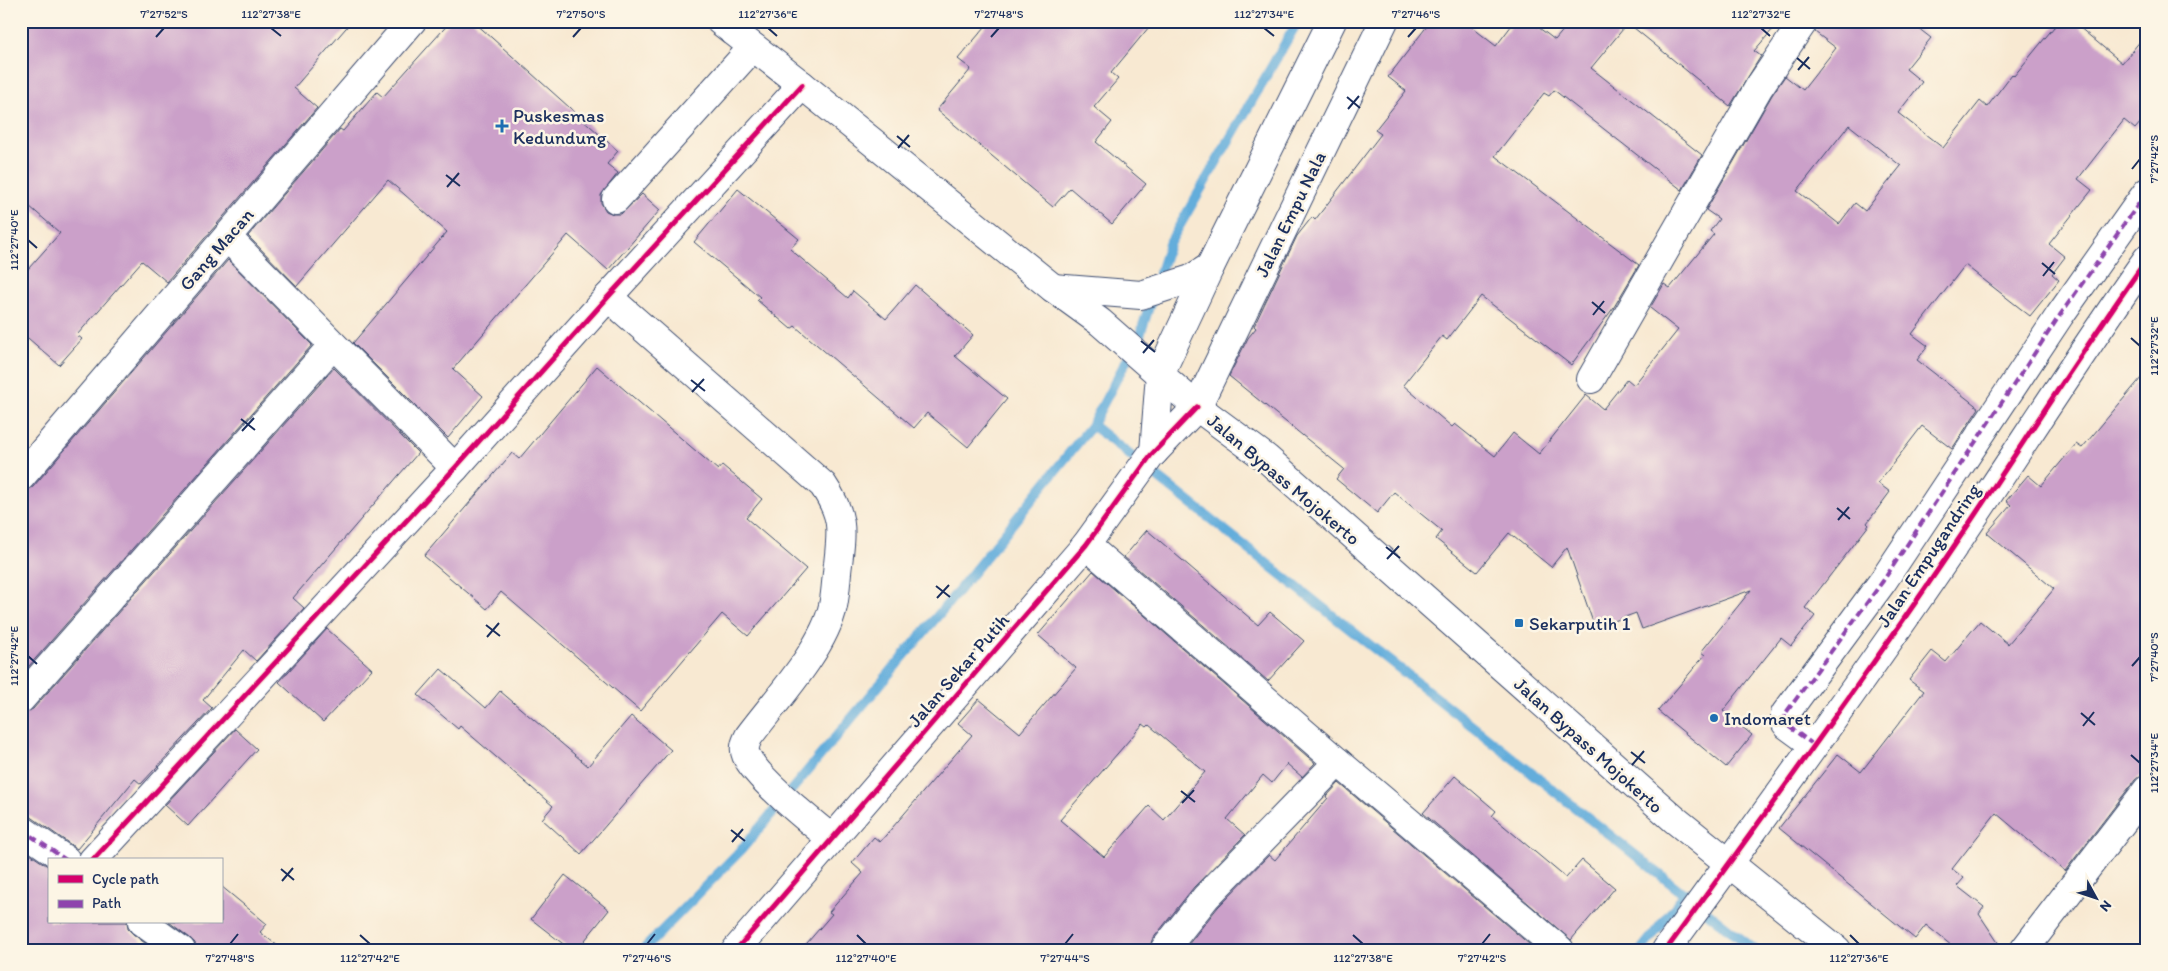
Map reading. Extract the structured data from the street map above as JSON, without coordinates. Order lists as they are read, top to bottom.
{
  "streets": {
    "main road": [
      "Jalan Empu Nala",
      "Gang Macan",
      "Jalan Bypass Mojokerto",
      "Jalan Empugandring",
      "Jalan Sekar Putih"
    ]
  },
  "crossings": [
    ["Jalan Empu Nala", "Jalan Bypass Mojokerto"],
    ["Jalan Empu Nala", "Jalan Sekar Putih"],
    ["Jalan Bypass Mojokerto", "Jalan Empugandring"],
    ["Jalan Bypass Mojokerto", "Jalan Sekar Putih"]
  ],
  "places": {
    "health": ["Puskesmas Kedundung"],
    "transit": ["Sekarputih 1"],
    "other": ["Indomaret"]
  },
  "legend": ["Cycle path", "Path"],
  "north": "bottom right",
  "coordinates": [
    "7°27'52\"S",
    "112°27'38\"E",
    "7°27'50\"S",
    "112°27'36\"E",
    "7°27'48\"S",
    "112°27'34\"E",
    "7°27'46\"S",
    "112°27'32\"E",
    "7°27'42\"S",
    "112°27'40\"E",
    "112°27'42\"E",
    "7°27'40\"S",
    "7°27'44\"S"
  ]
}
